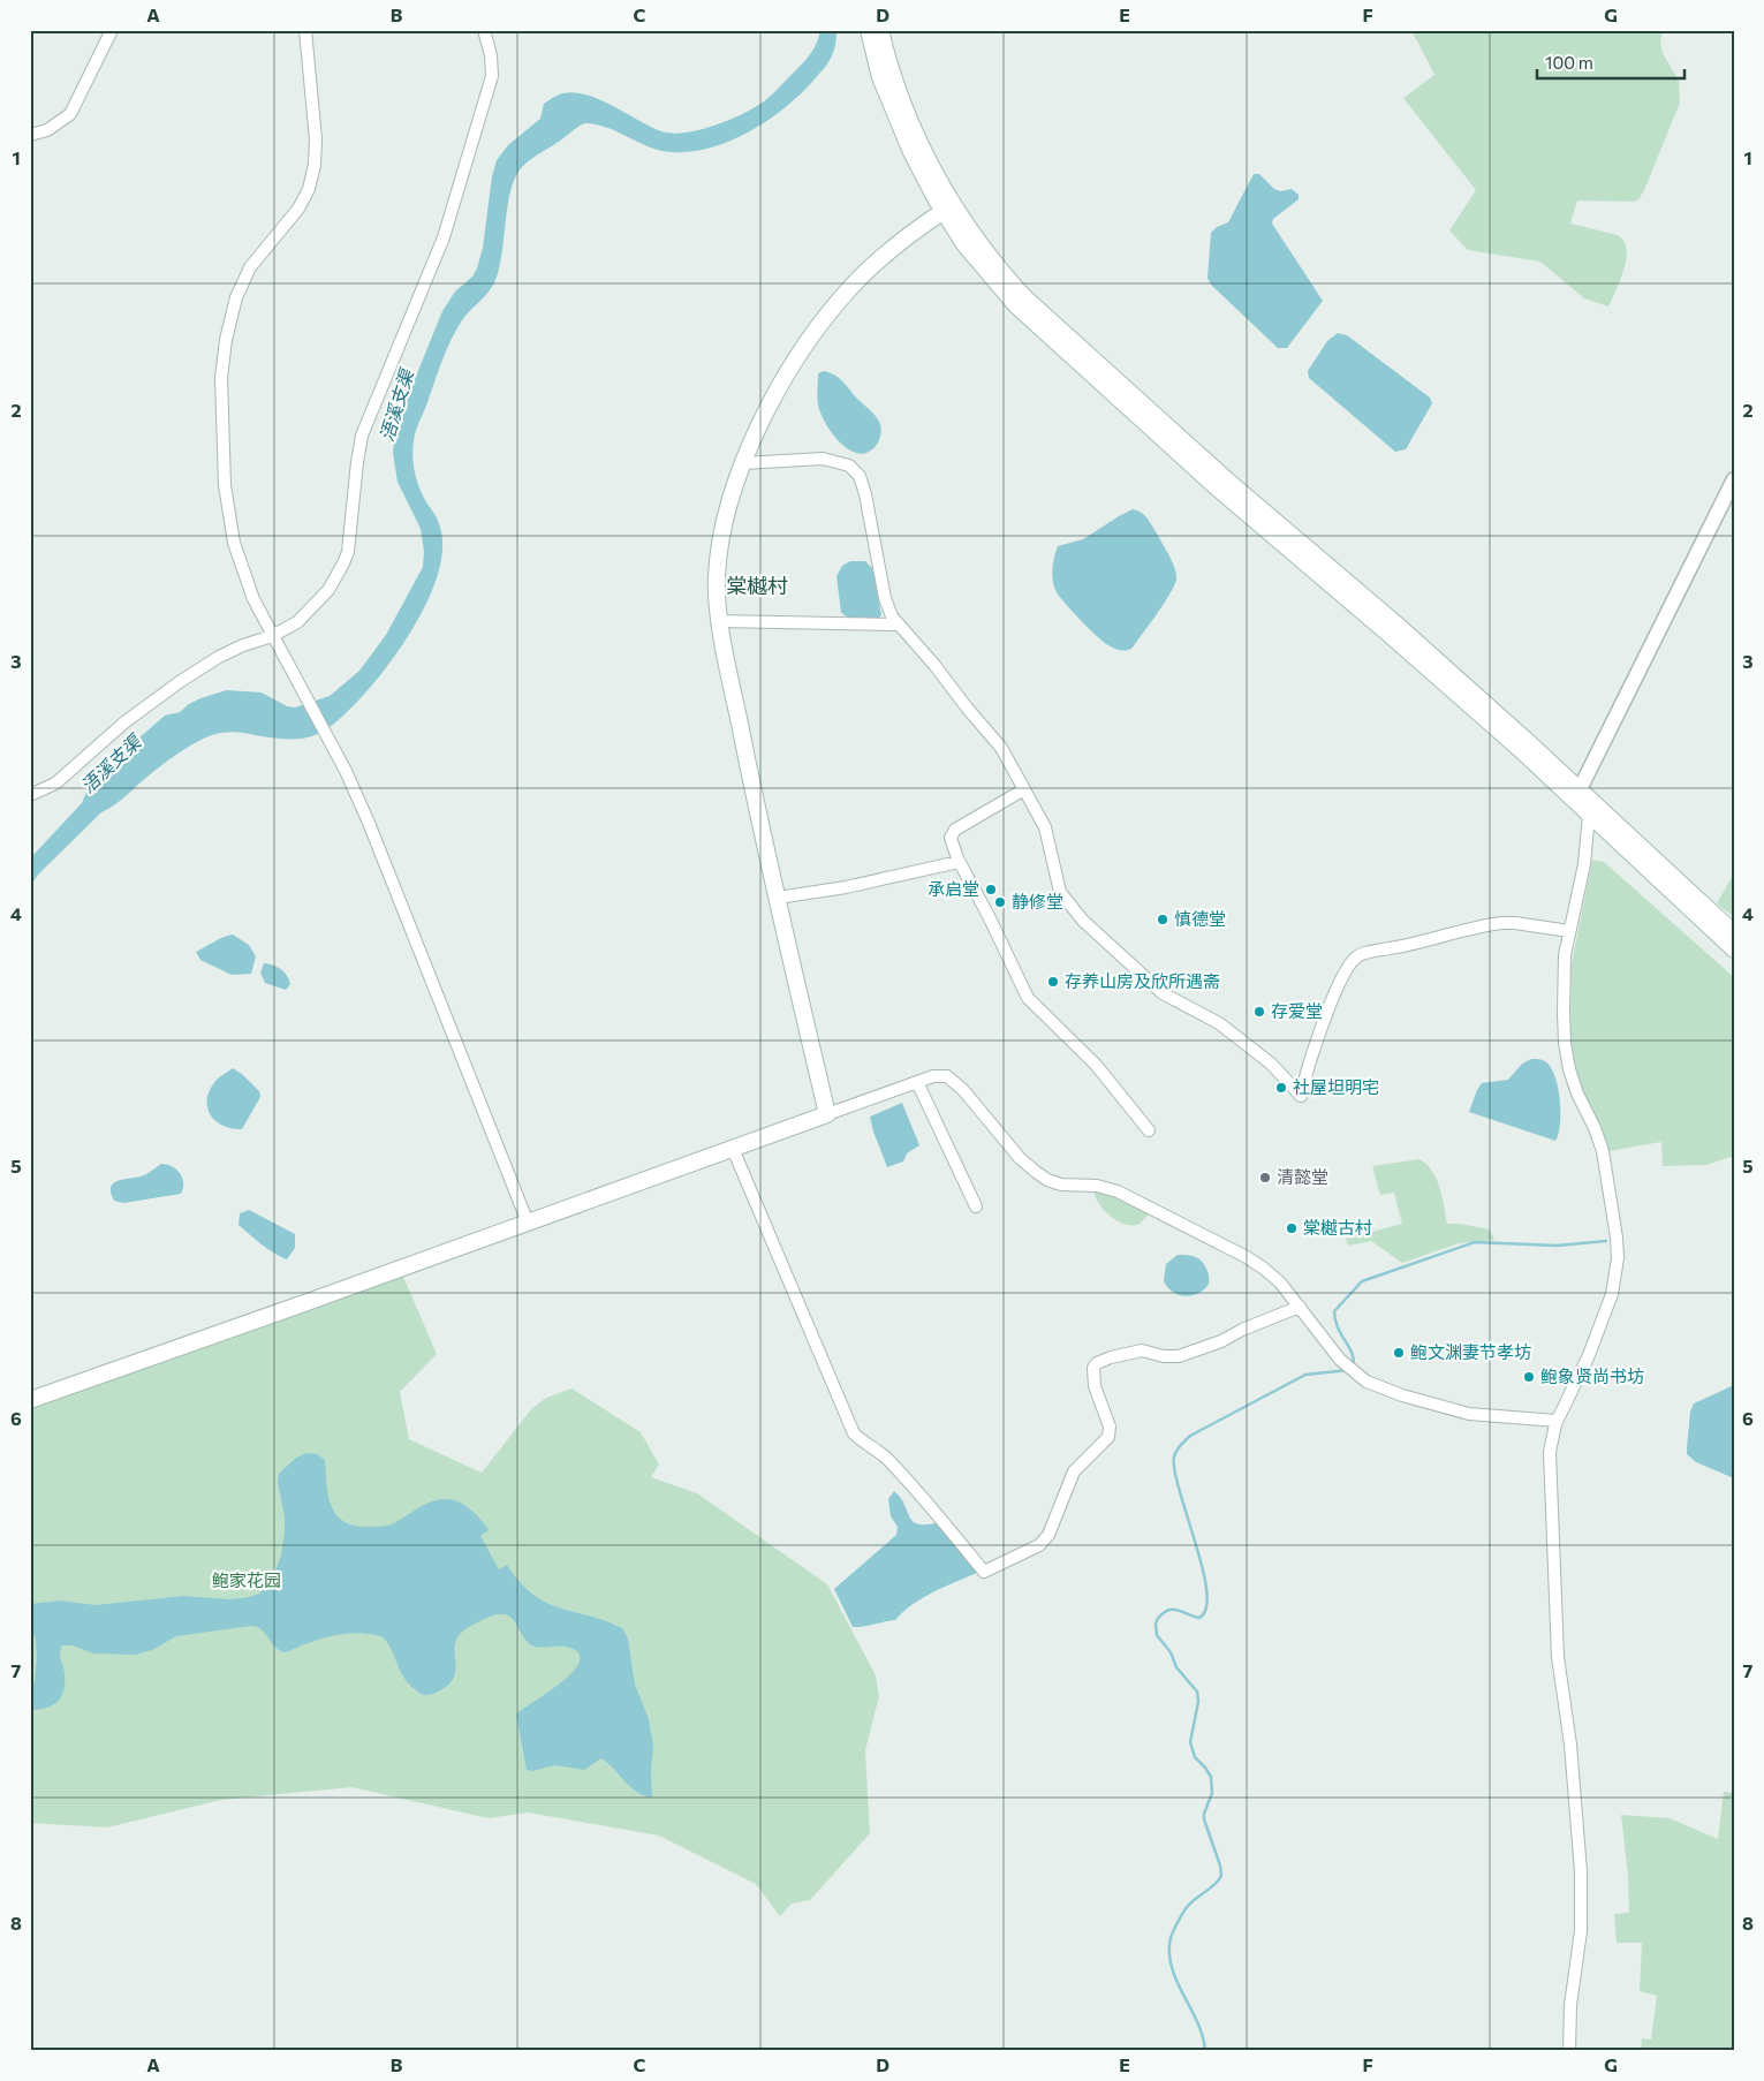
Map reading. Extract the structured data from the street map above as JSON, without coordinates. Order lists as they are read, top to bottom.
{
  "districts": ["棠樾村"],
  "water": ["浯溪支渠"],
  "parks": ["鲍家花园"],
  "places": [
    "承启堂",
    "静修堂",
    "慎德堂",
    "存养山房及欣所遇斋",
    "存爱堂",
    "社屋坦明宅",
    "清懿堂",
    "棠樾古村",
    "鲍文渊妻节孝坊",
    "鲍象贤尚书坊"
  ],
  "scale_bar": "100 m",
  "grid": {
    "columns": [
      "A",
      "B",
      "C",
      "D",
      "E",
      "F",
      "G"
    ],
    "rows": [
      "1",
      "2",
      "3",
      "4",
      "5",
      "6",
      "7",
      "8"
    ]
  }
}
